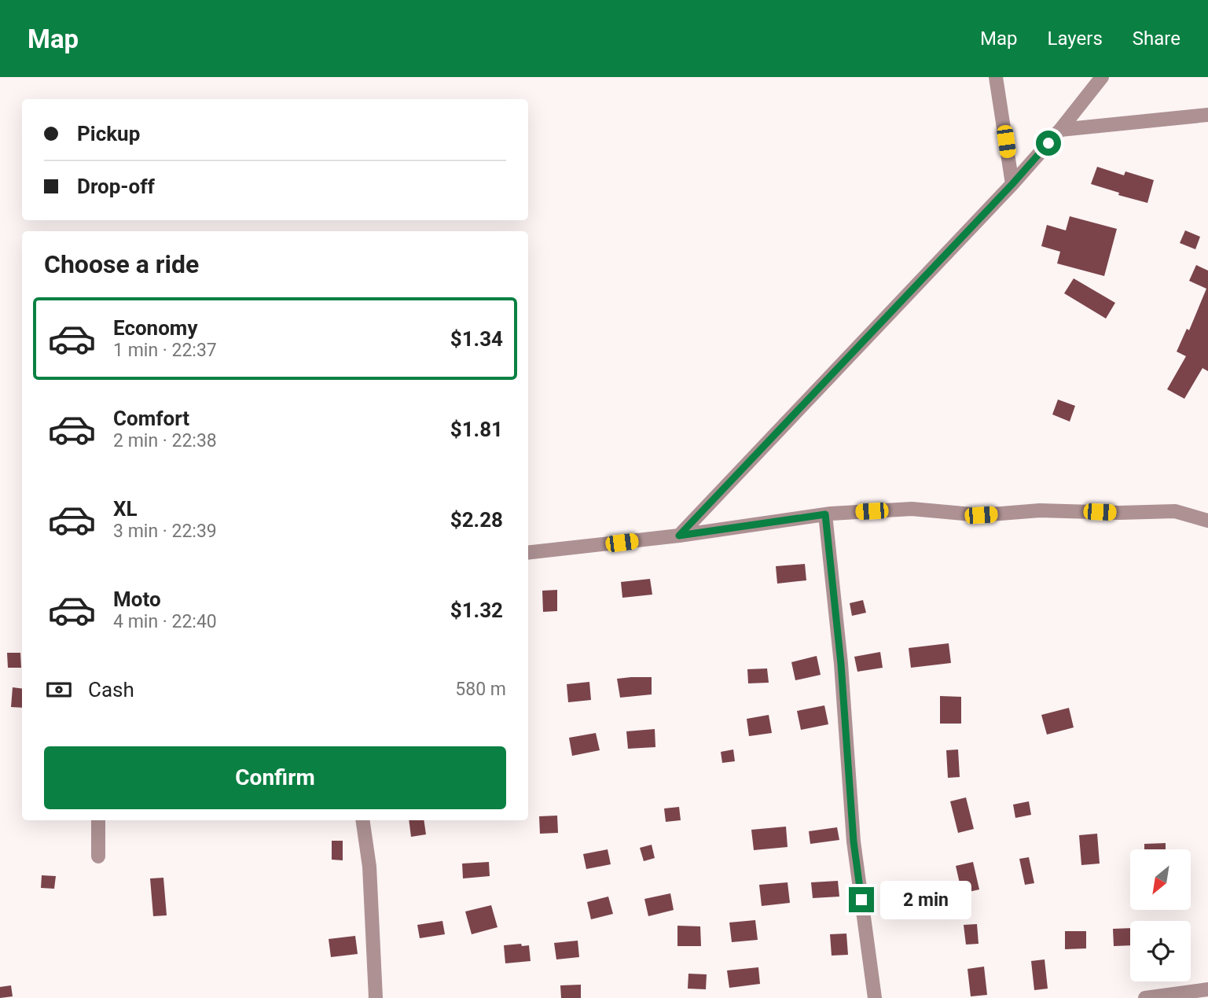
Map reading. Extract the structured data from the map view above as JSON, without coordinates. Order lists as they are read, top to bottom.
{
  "north": "bottom left",
  "page": {
    "header": "Map",
    "nav": ["Map", "Layers", "Share"],
    "banner": ["Pickup", "Drop-off"],
    "heading": "Choose a ride",
    "list": [
      {
        "name": "Economy",
        "note": "1 min · 22:37",
        "value": "$1.34"
      },
      {
        "name": "Comfort",
        "note": "2 min · 22:38",
        "value": "$1.81"
      },
      {
        "name": "XL",
        "note": "3 min · 22:39",
        "value": "$2.28"
      },
      {
        "name": "Moto",
        "note": "4 min · 22:40",
        "value": "$1.32"
      }
    ],
    "pay": ["Cash", "580 m"],
    "buttons": "Confirm",
    "bubble": "2 min"
  }
}
